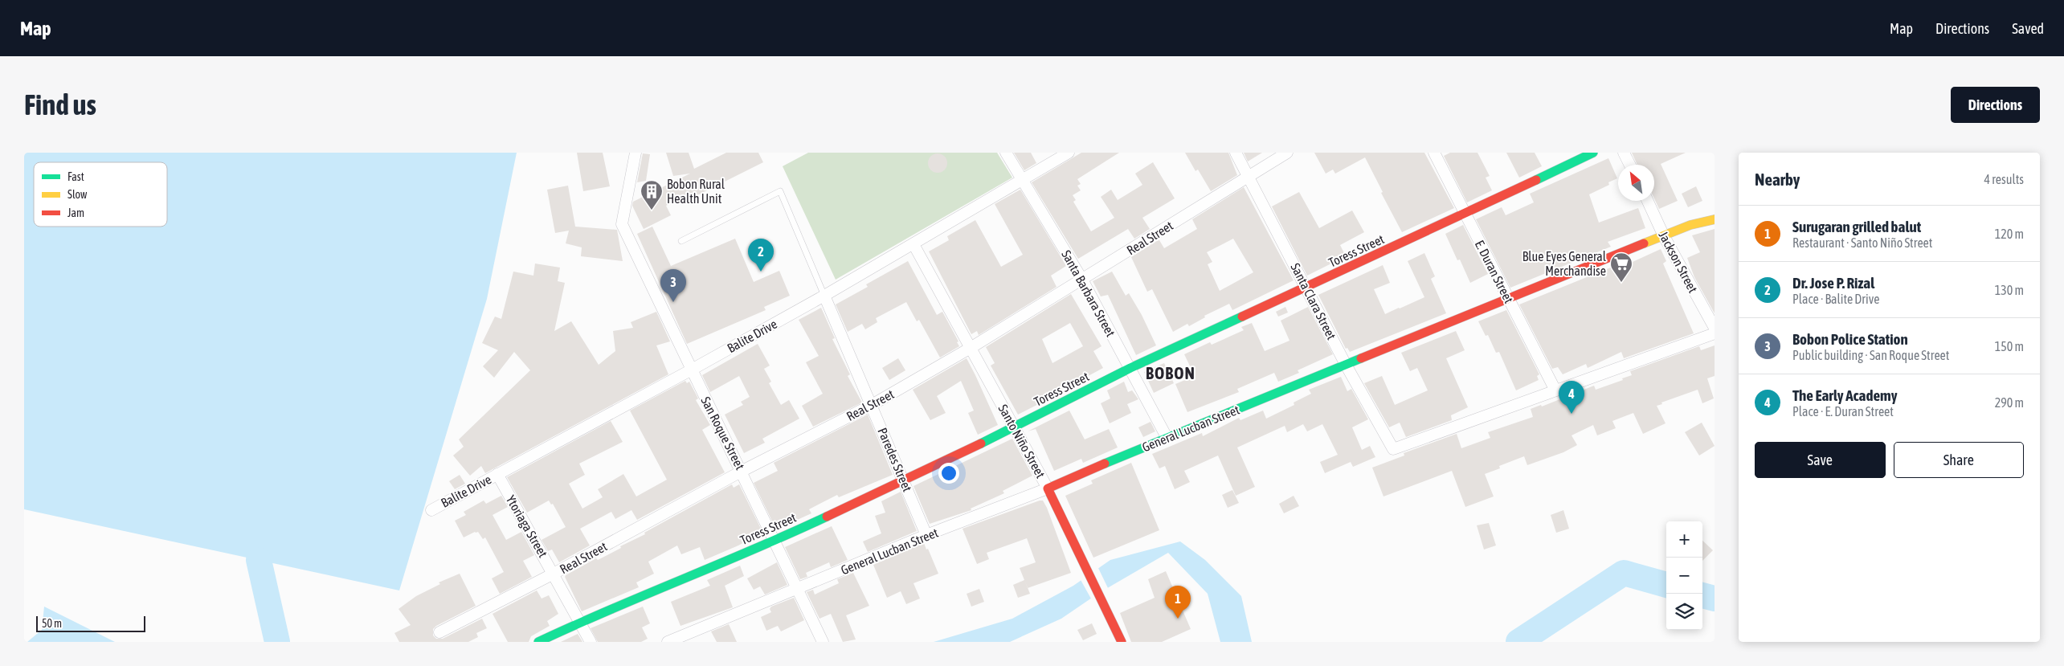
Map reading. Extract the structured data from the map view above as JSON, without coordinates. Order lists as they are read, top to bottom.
{
  "streets": {
    "street": [
      "Real Street",
      "Toress Street",
      "Jackson Street",
      "E. Duran Street",
      "Santa Barbara Street",
      "Santa Clara Street",
      "Balite Drive",
      "General Lucban Street",
      "San Roque Street",
      "Santo Niño Street",
      "Paredes Street",
      "Ytoriaga Street"
    ]
  },
  "crossings": [
    ["Real Street", "Santa Barbara Street"],
    ["Real Street", "Santa Clara Street"],
    ["Real Street", "San Roque Street"],
    ["Real Street", "Santo Niño Street"],
    ["Real Street", "Paredes Street"],
    ["Real Street", "Ytoriaga Street"],
    ["Toress Street", "E. Duran Street"],
    ["Toress Street", "Santa Barbara Street"],
    ["Toress Street", "Santa Clara Street"],
    ["Toress Street", "San Roque Street"],
    ["Toress Street", "Santo Niño Street"],
    ["Toress Street", "Paredes Street"],
    ["Toress Street", "Ytoriaga Street"],
    ["Jackson Street", "General Lucban Street"],
    ["E. Duran Street", "Santa Clara Street"],
    ["E. Duran Street", "General Lucban Street"],
    ["Santa Barbara Street", "Balite Drive"],
    ["Santa Barbara Street", "General Lucban Street"],
    ["Santa Clara Street", "General Lucban Street"],
    ["Balite Drive", "San Roque Street"],
    ["Balite Drive", "Santo Niño Street"],
    ["Balite Drive", "Paredes Street"],
    ["Balite Drive", "Ytoriaga Street"],
    ["General Lucban Street", "San Roque Street"],
    ["General Lucban Street", "Santo Niño Street"],
    ["General Lucban Street", "Paredes Street"]
  ],
  "districts": ["BOBON"],
  "places": {
    "building": ["Bobon Rural Health Unit"],
    "supermarket": ["Blue Eyes General Merchandise"]
  },
  "legend": ["Fast", "Slow", "Jam"],
  "scale_bar": "50 m",
  "north": "top left",
  "page": {
    "header": "Map",
    "nav": ["Map", "Directions", "Saved"],
    "buttons": [
      "Directions",
      ["Save", "Share"]
    ],
    "title": "Find us",
    "heading": ["Nearby", "4 results"],
    "list": [
      {
        "mark": "1",
        "name": "Surugaran grilled balut",
        "note": "Restaurant · Santo Niño Street",
        "value": "120 m"
      },
      {
        "mark": "2",
        "name": "Dr. Jose P. Rizal",
        "note": "Place · Balite Drive",
        "value": "130 m"
      },
      {
        "mark": "3",
        "name": "Bobon Police Station",
        "note": "Public building · San Roque Street",
        "value": "150 m"
      },
      {
        "mark": "4",
        "name": "The Early Academy",
        "note": "Place · E. Duran Street",
        "value": "290 m"
      }
    ],
    "pins": [
      "2",
      "3",
      "4",
      "1"
    ],
    "map_buttons": ["+", "−"],
    "scale": "50 m"
  }
}
